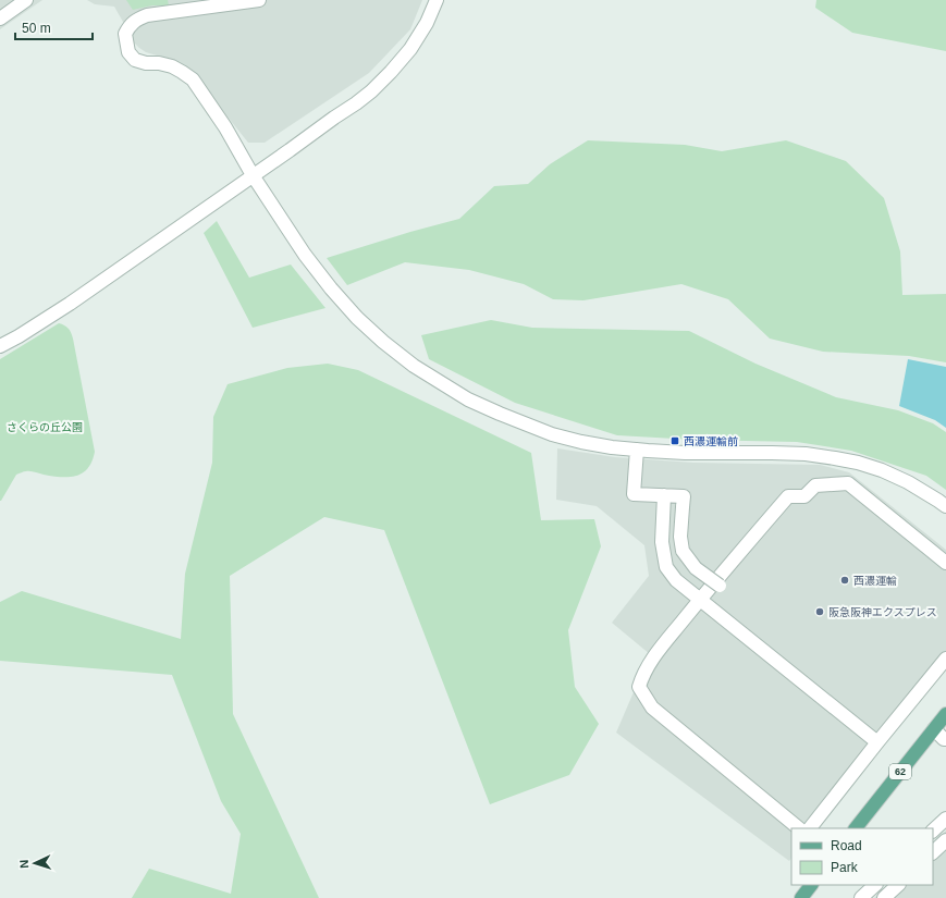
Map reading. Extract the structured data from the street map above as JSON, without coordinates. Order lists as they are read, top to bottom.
{
  "streets": {
    "main road": ["62"]
  },
  "parks": ["さくらの丘公園"],
  "places": {
    "transit": ["西濃運輸前"],
    "other": ["西濃運輸", "阪急阪神エクスプレス"]
  },
  "legend": ["Road", "Park"],
  "scale_bar": "50 m",
  "north": "left"
}
